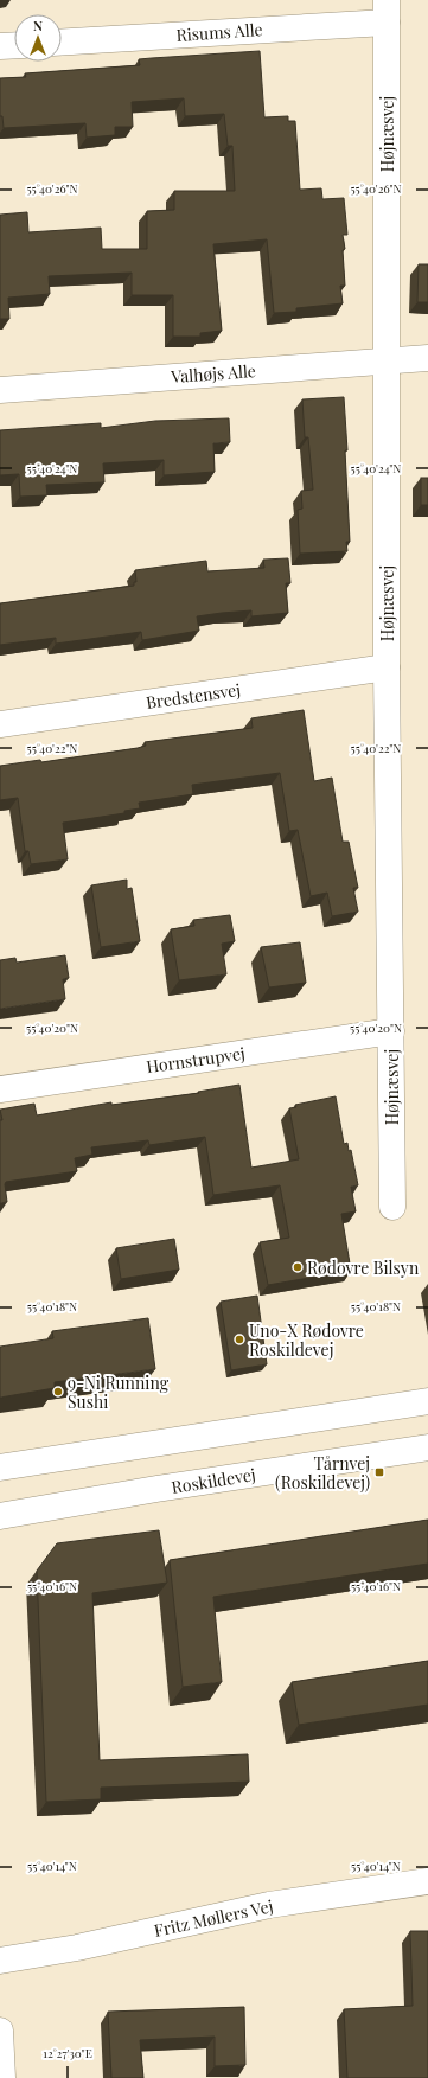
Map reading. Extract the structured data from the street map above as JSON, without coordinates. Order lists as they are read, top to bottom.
{
  "streets": {
    "street": [
      "Risums Alle",
      "Højnæsvej",
      "Valhøjs Alle",
      "Bredstensvej",
      "Hornstrupvej",
      "Roskildevej",
      "Fritz Møllers Vej"
    ]
  },
  "crossings": [
    ["Risums Alle", "Højnæsvej"],
    ["Højnæsvej", "Valhøjs Alle"],
    ["Højnæsvej", "Bredstensvej"],
    ["Højnæsvej", "Hornstrupvej"]
  ],
  "places": {
    "other": ["Rødovre Bilsyn", "Uno-X Rødovre Roskildevej", "9-Ni Running Sushi"],
    "transit": ["Tårnvej (Roskildevej)"]
  },
  "north": "top",
  "coordinates": [
    "55°40'26\"N",
    "55°40'24\"N",
    "55°40'22\"N",
    "55°40'20\"N",
    "55°40'18\"N",
    "55°40'16\"N",
    "55°40'14\"N",
    "12°27'30\"E"
  ]
}
